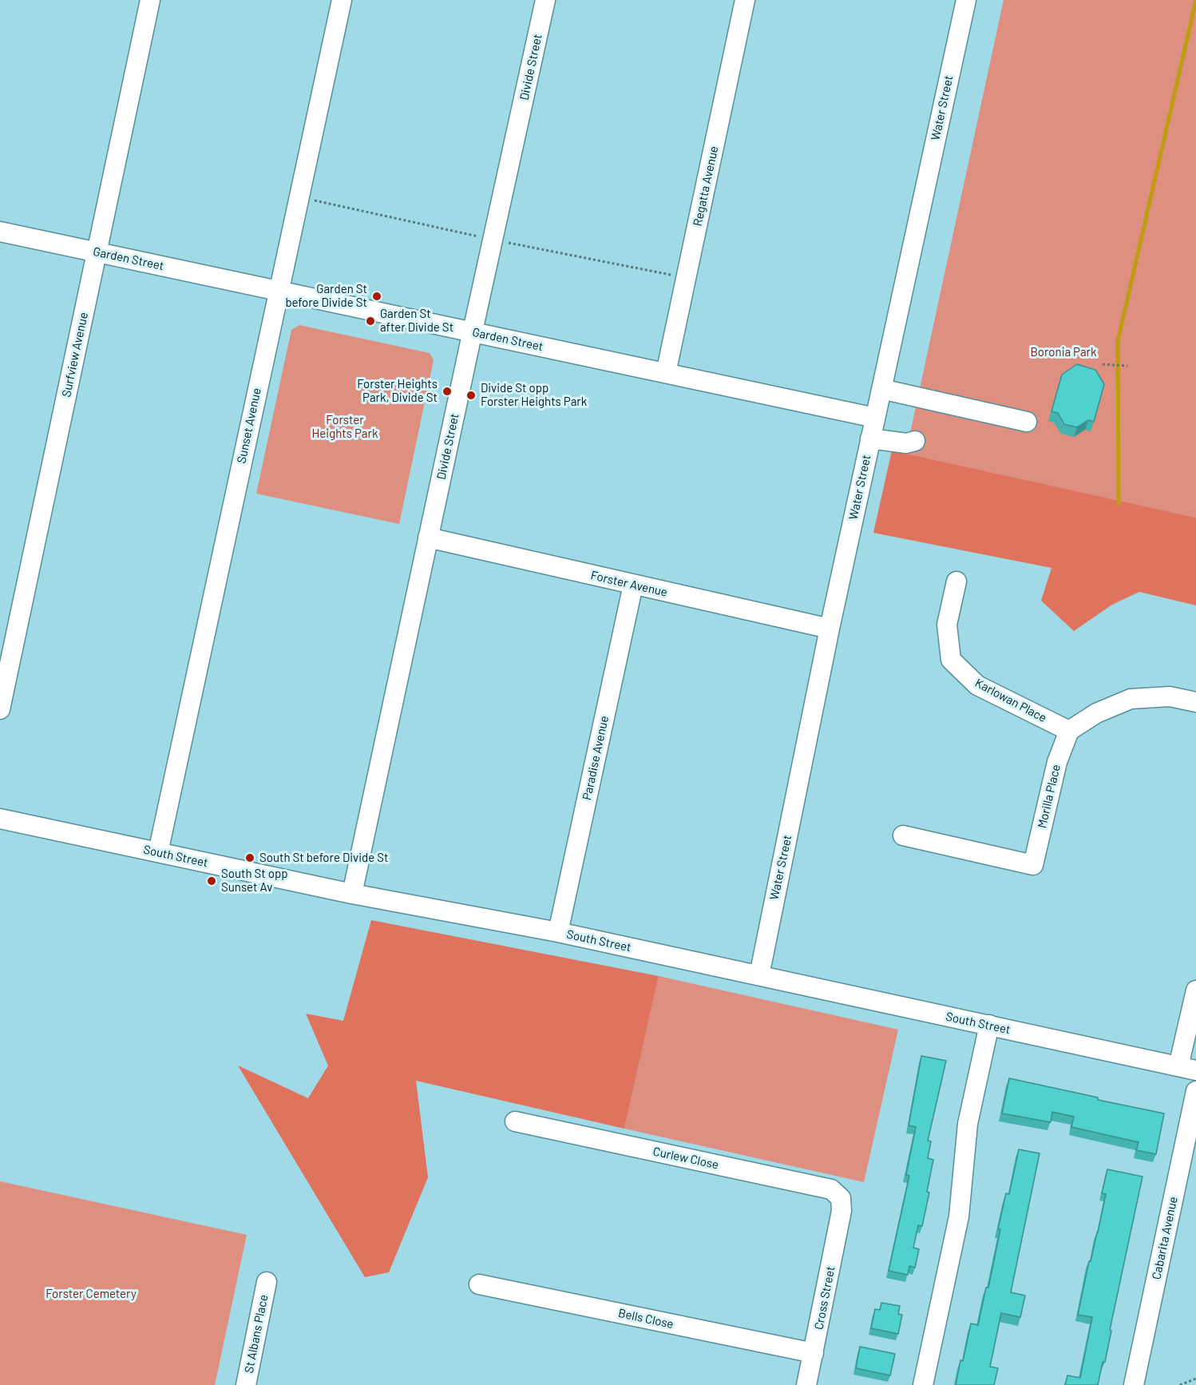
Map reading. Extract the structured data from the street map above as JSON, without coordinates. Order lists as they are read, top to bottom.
{
  "streets": {
    "street": [
      "Divide Street",
      "Water Street",
      "Regatta Avenue",
      "Garden Street",
      "Surfview Avenue",
      "Sunset Avenue",
      "Forster Avenue",
      "Karlowan Place",
      "Paradise Avenue",
      "Morilla Place",
      "South Street",
      "Curlew Close",
      "Cabarita Avenue",
      "Cross Street",
      "Bells Close",
      "St Albans Place"
    ]
  },
  "crossings": [
    ["Divide Street", "Garden Street"],
    ["Divide Street", "Forster Avenue"],
    ["Divide Street", "South Street"],
    ["Water Street", "Garden Street"],
    ["Water Street", "Forster Avenue"],
    ["Water Street", "South Street"],
    ["Regatta Avenue", "Garden Street"],
    ["Garden Street", "Surfview Avenue"],
    ["Garden Street", "Sunset Avenue"],
    ["Sunset Avenue", "South Street"],
    ["Forster Avenue", "Paradise Avenue"],
    ["Karlowan Place", "Morilla Place"],
    ["Paradise Avenue", "South Street"],
    ["Curlew Close", "Cross Street"],
    ["Cross Street", "Bells Close"]
  ],
  "parks": ["Boronia Park", "Forster Heights Park", "Forster Cemetery"],
  "places": [
    "Garden St before Divide St",
    "Garden St after Divide St",
    "Forster Heights Park, Divide St",
    "Divide St opp Forster Heights Park",
    "South St before Divide St",
    "South St opp Sunset Av"
  ]
}
